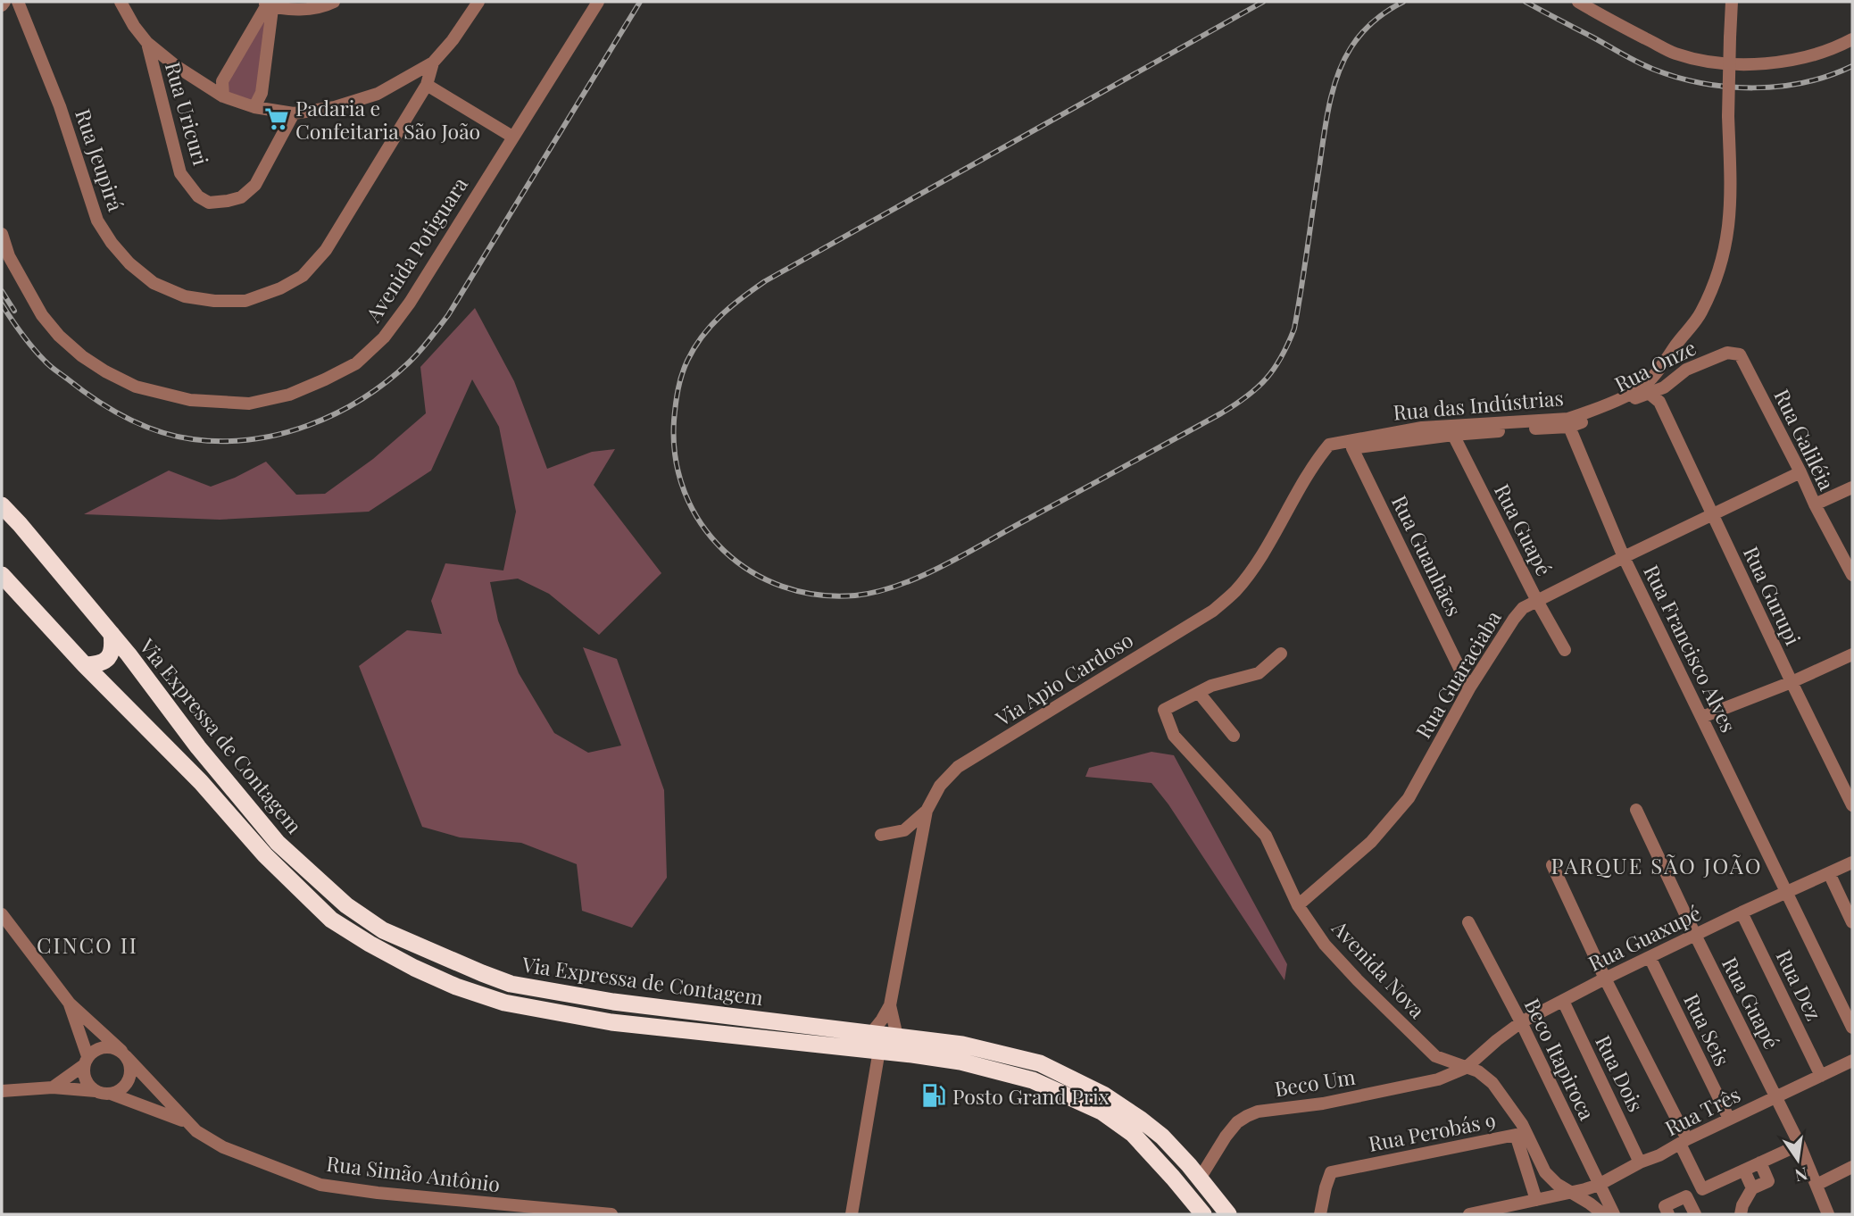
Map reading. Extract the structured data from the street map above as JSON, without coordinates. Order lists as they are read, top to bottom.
{
  "streets": {
    "highway": ["Via Expressa de Contagem"],
    "street": [
      "Rua Uricuri",
      "Rua Jeupirá",
      "Avenida Potiguara",
      "Rua Onze",
      "Rua das Indústrias",
      "Rua Galiléia",
      "Rua Guapé",
      "Rua Guanhães",
      "Rua Gurupi",
      "Rua Francisco Alves",
      "Rua Guaraciaba",
      "Via Apio Cardoso",
      "Rua Guaxupé",
      "Avenida Nova",
      "Rua Dez",
      "Rua Seis",
      "Beco Itapiroca",
      "Rua Dois",
      "Beco Um",
      "Rua Três",
      "Rua Perobás 9",
      "Rua Simão Antônio"
    ]
  },
  "crossings": [
    ["Rua Onze", "Rua das Indústrias"],
    ["Rua Onze", "Rua Galiléia"],
    ["Rua Onze", "Rua Gurupi"],
    ["Rua das Indústrias", "Rua Guapé"],
    ["Rua das Indústrias", "Rua Guanhães"],
    ["Rua das Indústrias", "Rua Gurupi"],
    ["Rua das Indústrias", "Rua Francisco Alves"],
    ["Rua das Indústrias", "Via Apio Cardoso"],
    ["Rua Galiléia", "Rua Guaraciaba"],
    ["Rua Guapé", "Rua Guaraciaba"],
    ["Rua Guapé", "Rua Guaxupé"],
    ["Rua Guapé", "Rua Três"],
    ["Rua Guanhães", "Rua Guaraciaba"],
    ["Rua Guanhães", "Via Apio Cardoso"],
    ["Rua Gurupi", "Rua Guaraciaba"],
    ["Rua Francisco Alves", "Rua Guaraciaba"],
    ["Rua Francisco Alves", "Rua Guaxupé"],
    ["Rua Guaraciaba", "Avenida Nova"],
    ["Via Apio Cardoso", "Via Expressa de Contagem"],
    ["Via Expressa de Contagem", "Beco Um"],
    ["Rua Guaxupé", "Avenida Nova"],
    ["Rua Guaxupé", "Rua Dez"],
    ["Rua Guaxupé", "Rua Seis"],
    ["Rua Guaxupé", "Beco Itapiroca"],
    ["Rua Guaxupé", "Rua Dois"],
    ["Rua Guaxupé", "Beco Um"],
    ["Avenida Nova", "Beco Um"],
    ["Avenida Nova", "Rua Três"],
    ["Rua Dez", "Rua Três"],
    ["Rua Seis", "Rua Três"],
    ["Beco Itapiroca", "Rua Três"],
    ["Rua Dois", "Rua Três"],
    ["Rua Três", "Rua Perobás 9"]
  ],
  "districts": ["PARQUE SÃO JOÃO", "CINCO II"],
  "places": {
    "supermarket": ["Padaria e Confeitaria São João"],
    "fuel station": ["Posto Grand Prix"]
  },
  "north": "bottom"
}
